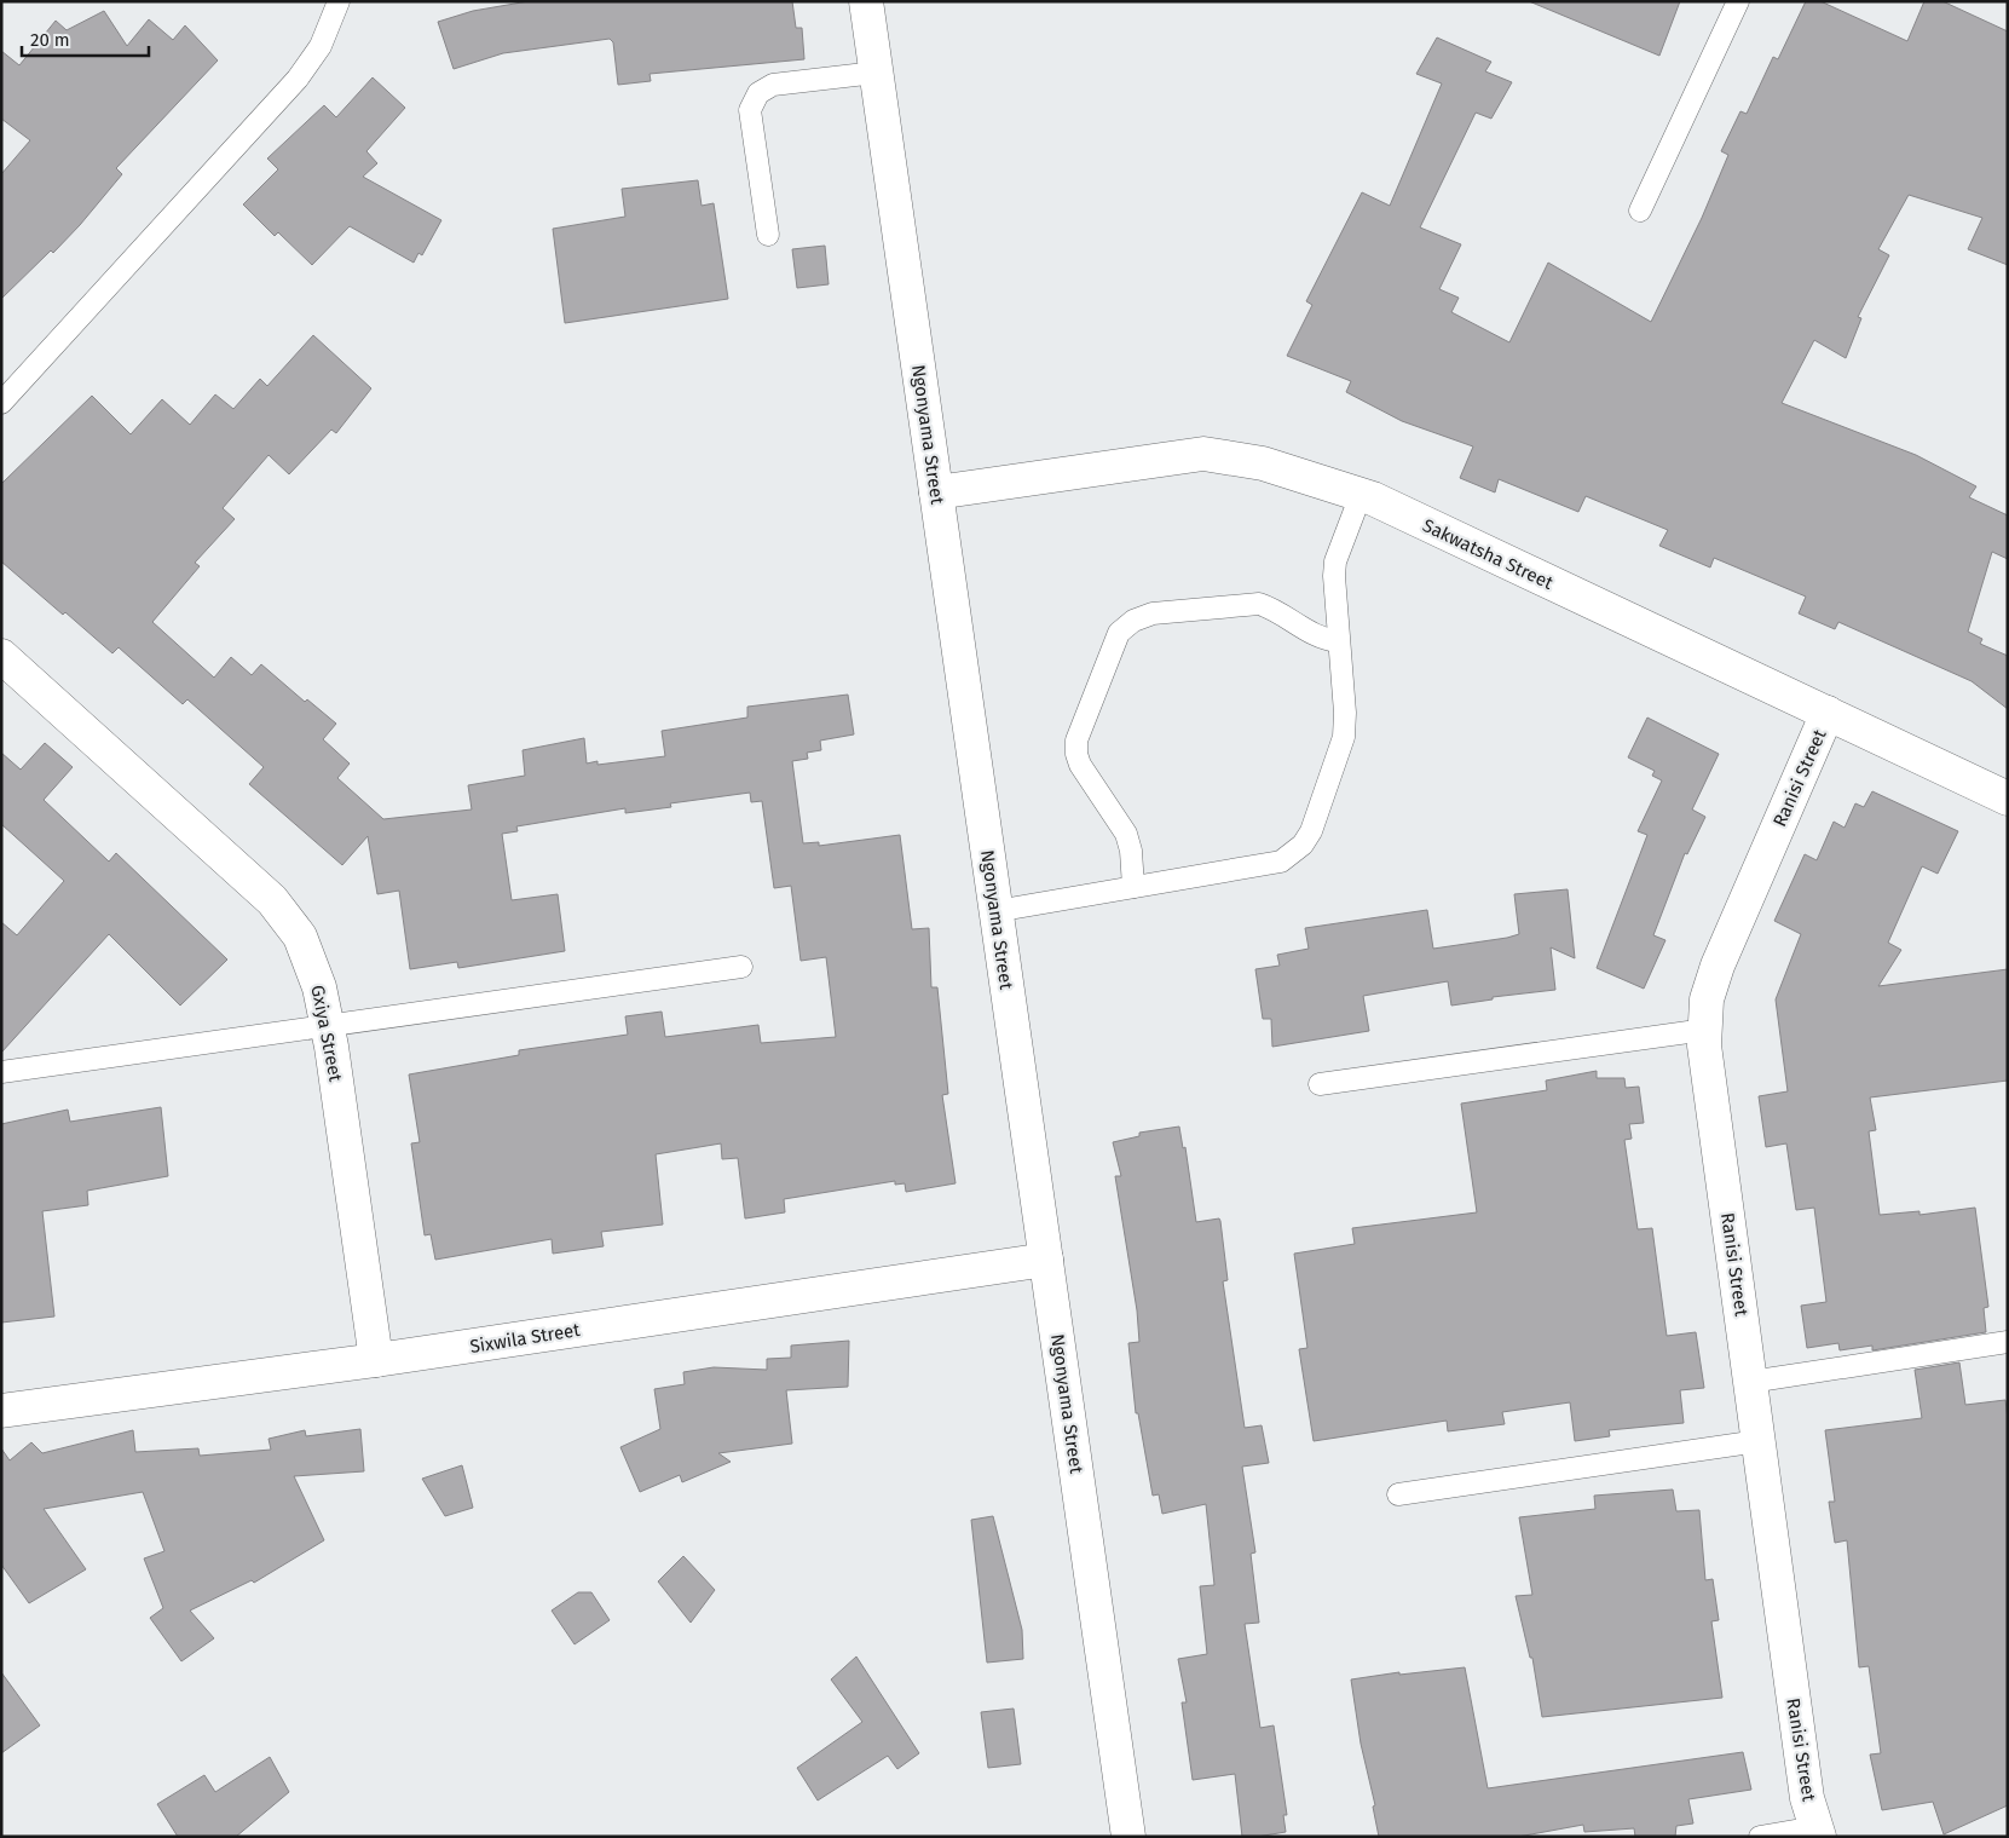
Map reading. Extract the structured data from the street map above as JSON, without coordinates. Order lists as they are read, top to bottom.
{
  "streets": {
    "street": [
      "Ngonyama Street",
      "Sakwatsha Street",
      "Ranisi Street",
      "Gxiya Street",
      "Sixwila Street"
    ]
  },
  "crossings": [
    ["Ngonyama Street", "Sakwatsha Street"],
    ["Ngonyama Street", "Sixwila Street"],
    ["Sakwatsha Street", "Ranisi Street"],
    ["Gxiya Street", "Sixwila Street"]
  ],
  "scale_bar": "20 m"
}
